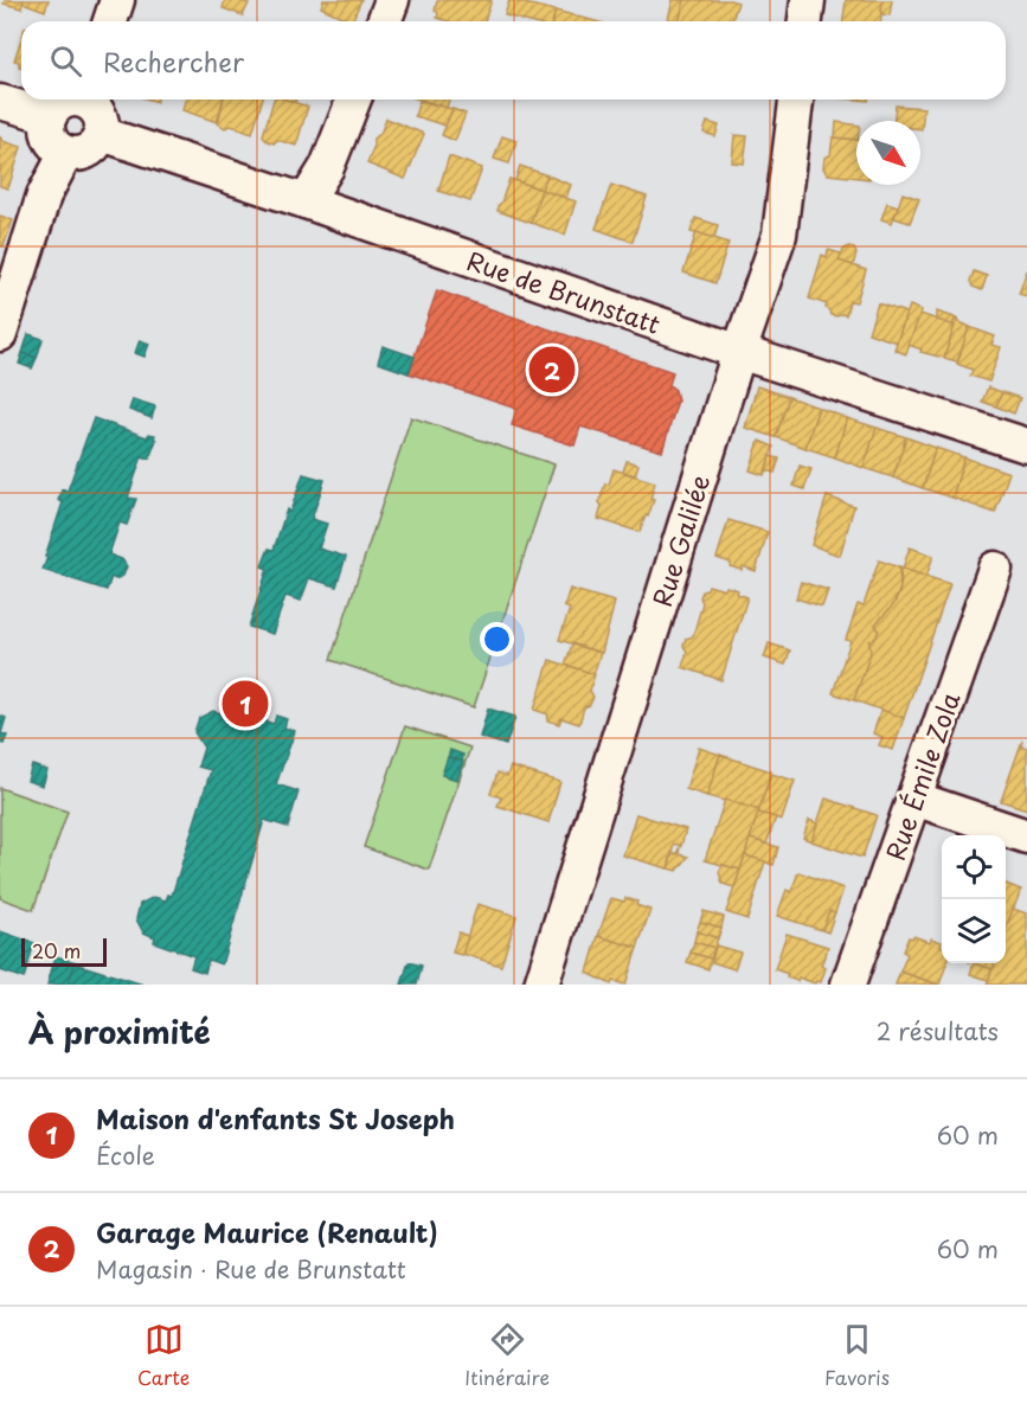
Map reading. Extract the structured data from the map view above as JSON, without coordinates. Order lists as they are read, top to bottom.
{
  "streets": {
    "street": ["Rue de Brunstatt", "Rue Galilée", "Rue Émile Zola"]
  },
  "crossings": [
    ["Rue de Brunstatt", "Rue Galilée"]
  ],
  "scale_bar": "20 m",
  "north": "bottom right",
  "page": {
    "search": "Rechercher",
    "pins": ["2", "1"],
    "scale": "20 m",
    "heading": ["À proximité", "2 résultats"],
    "list": [
      {
        "mark": "1",
        "name": "Maison d'enfants St Joseph",
        "note": "École",
        "value": "60 m"
      },
      {
        "mark": "2",
        "name": "Garage Maurice (Renault)",
        "note": "Magasin · Rue de Brunstatt",
        "value": "60 m"
      }
    ],
    "nav": ["Carte", "Itinéraire", "Favoris"]
  }
}
